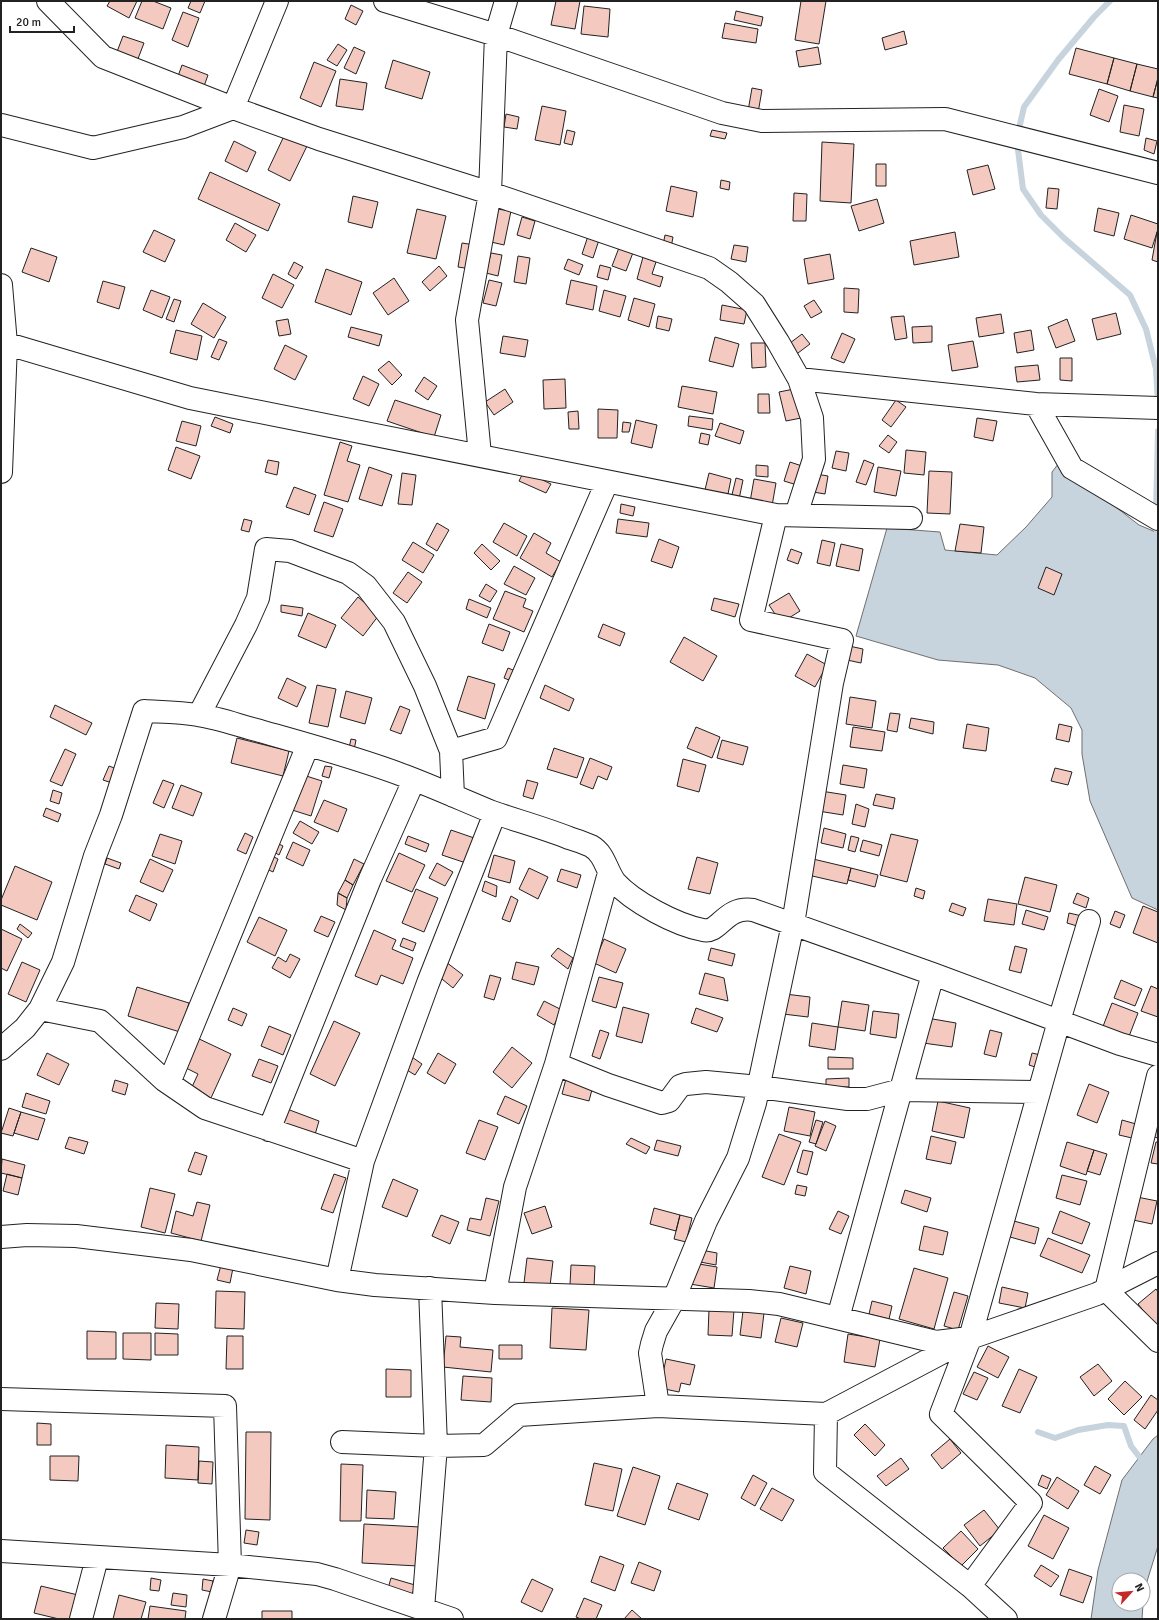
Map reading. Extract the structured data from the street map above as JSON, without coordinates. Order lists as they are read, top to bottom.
{
  "scale_bar": "20 m",
  "north": "top right"
}
